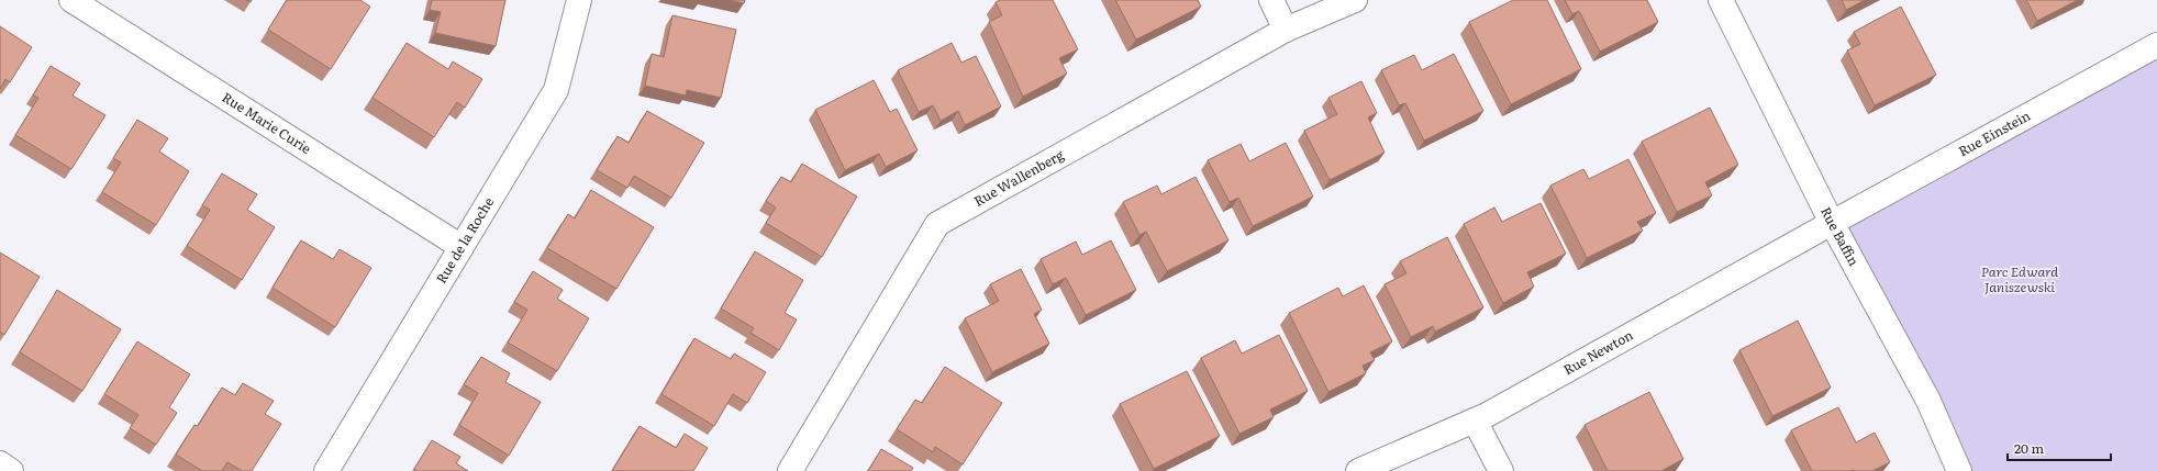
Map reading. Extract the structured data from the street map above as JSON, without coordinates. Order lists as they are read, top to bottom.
{
  "streets": {
    "street": [
      "Rue Marie Curie",
      "Rue Einstein",
      "Rue Wallenberg",
      "Rue Baffin",
      "Rue de la Roche",
      "Rue Newton"
    ]
  },
  "crossings": [
    ["Rue Marie Curie", "Rue de la Roche"],
    ["Rue Einstein", "Rue Baffin"],
    ["Rue Einstein", "Rue Newton"],
    ["Rue Baffin", "Rue Newton"]
  ],
  "parks": ["Parc Edward Janiszewski"],
  "scale_bar": "20 m"
}
